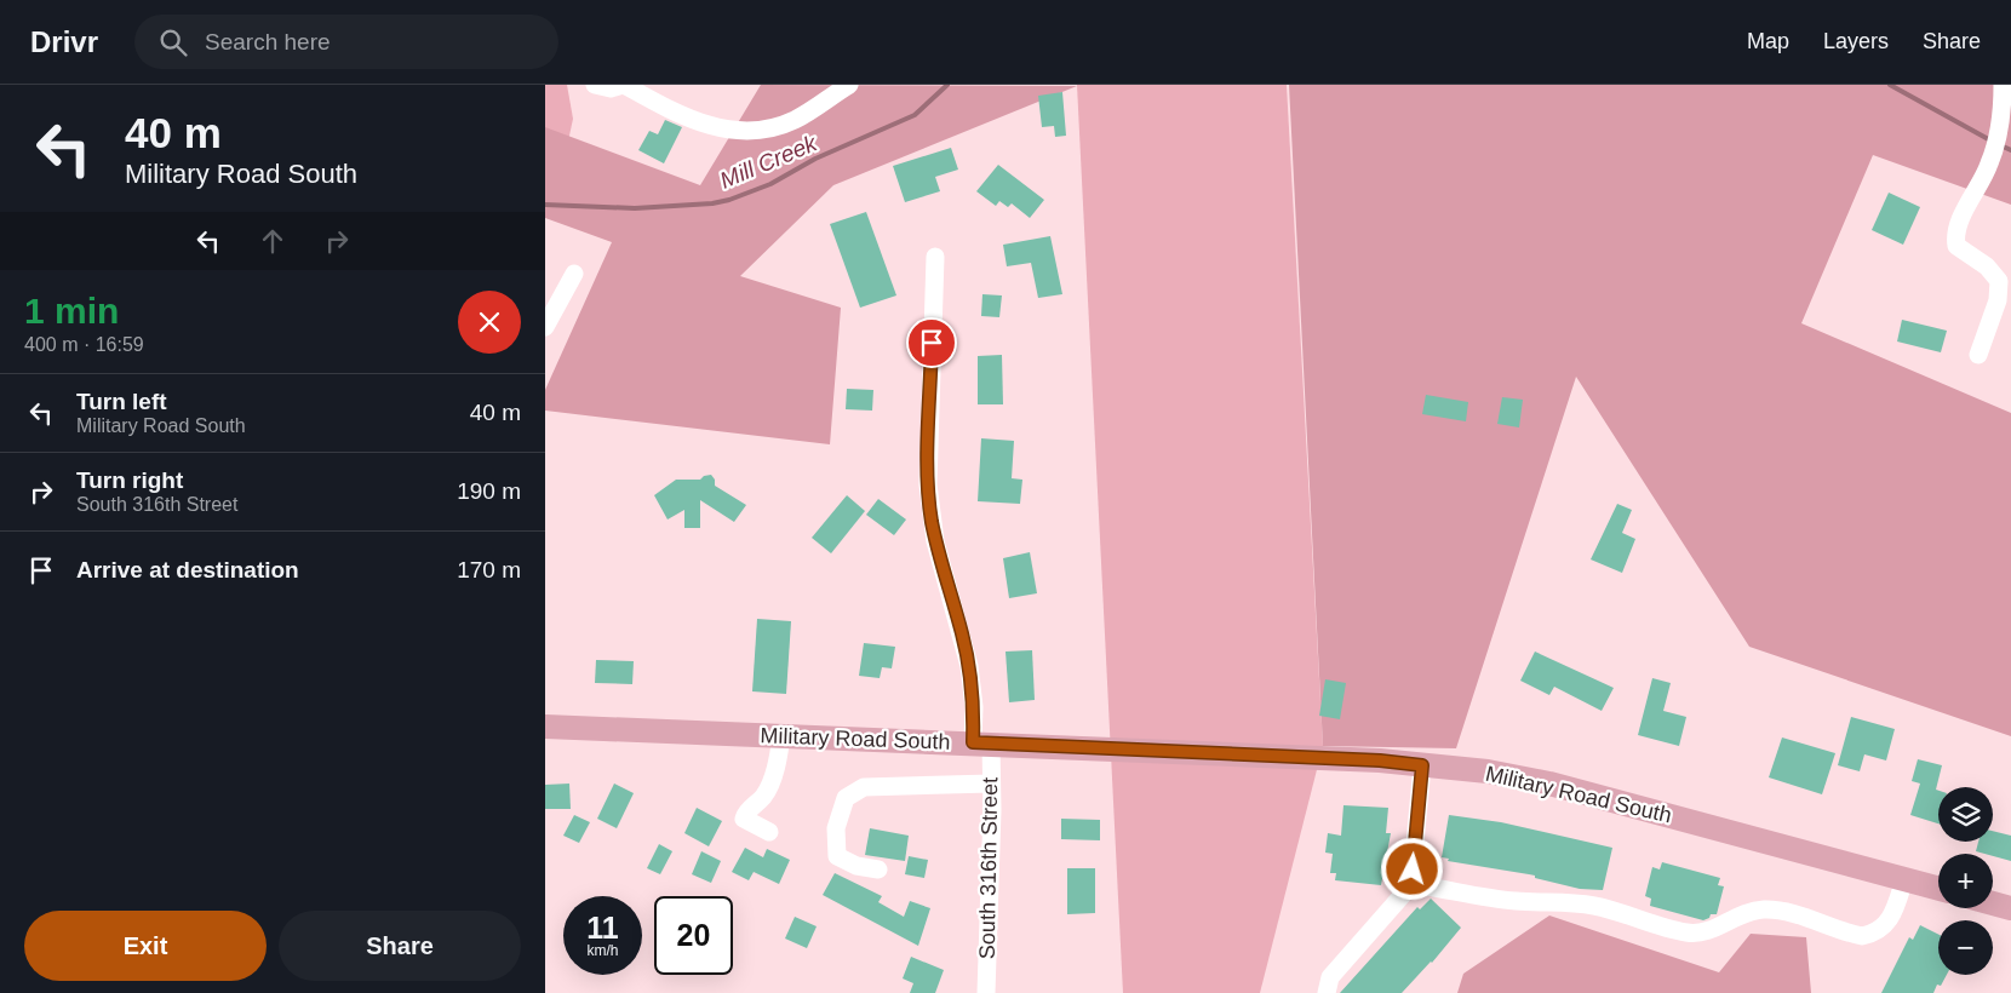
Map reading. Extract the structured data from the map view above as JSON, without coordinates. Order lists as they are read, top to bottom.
{
  "streets": {
    "main road": ["Military Road South"],
    "street": ["South 316th Street"]
  },
  "crossings": [
    ["Military Road South", "South 316th Street"]
  ],
  "water": ["Mill Creek"],
  "page": {
    "header": "Drivr",
    "search": "Search here",
    "nav": ["Map", "Layers", "Share"],
    "turn": ["40 m", "Military Road South"],
    "heading": ["1 min", "400 m · 16:59"],
    "list": [
      {
        "name": "Turn left",
        "note": "Military Road South",
        "value": "40 m"
      },
      {
        "name": "Turn right",
        "note": "South 316th Street",
        "value": "190 m"
      },
      {
        "name": "Arrive at destination",
        "value": "170 m"
      }
    ],
    "map_buttons": ["+", "−"],
    "speed": "11 km/h",
    "limit": "20",
    "buttons": ["Exit", "Share"]
  }
}
